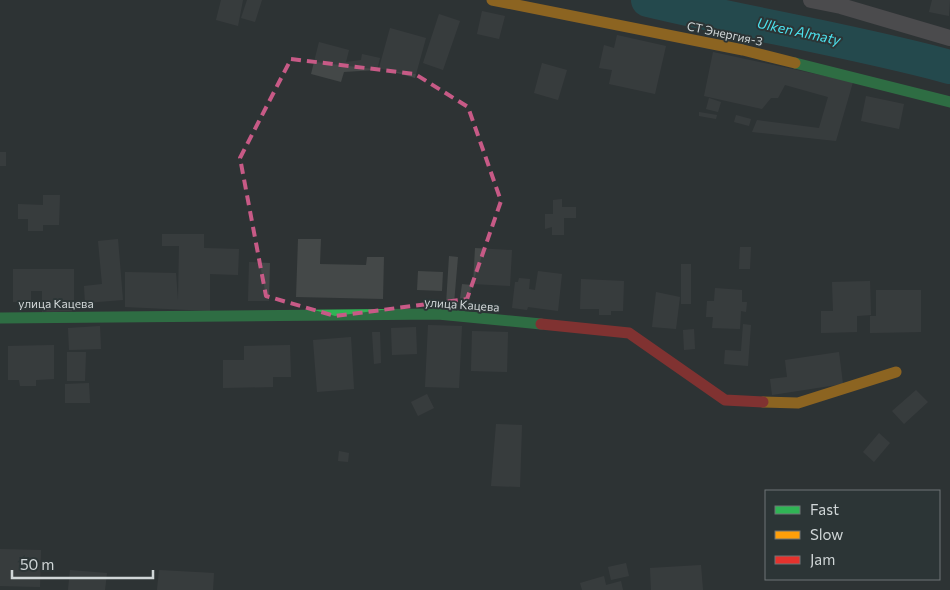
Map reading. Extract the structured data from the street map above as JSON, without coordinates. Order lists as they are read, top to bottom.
{
  "streets": {
    "street": ["СТ Энергия-3", "улица Кацева"]
  },
  "water": ["Ulken Almaty"],
  "legend": ["Fast", "Slow", "Jam"],
  "scale_bar": "50 m"
}
